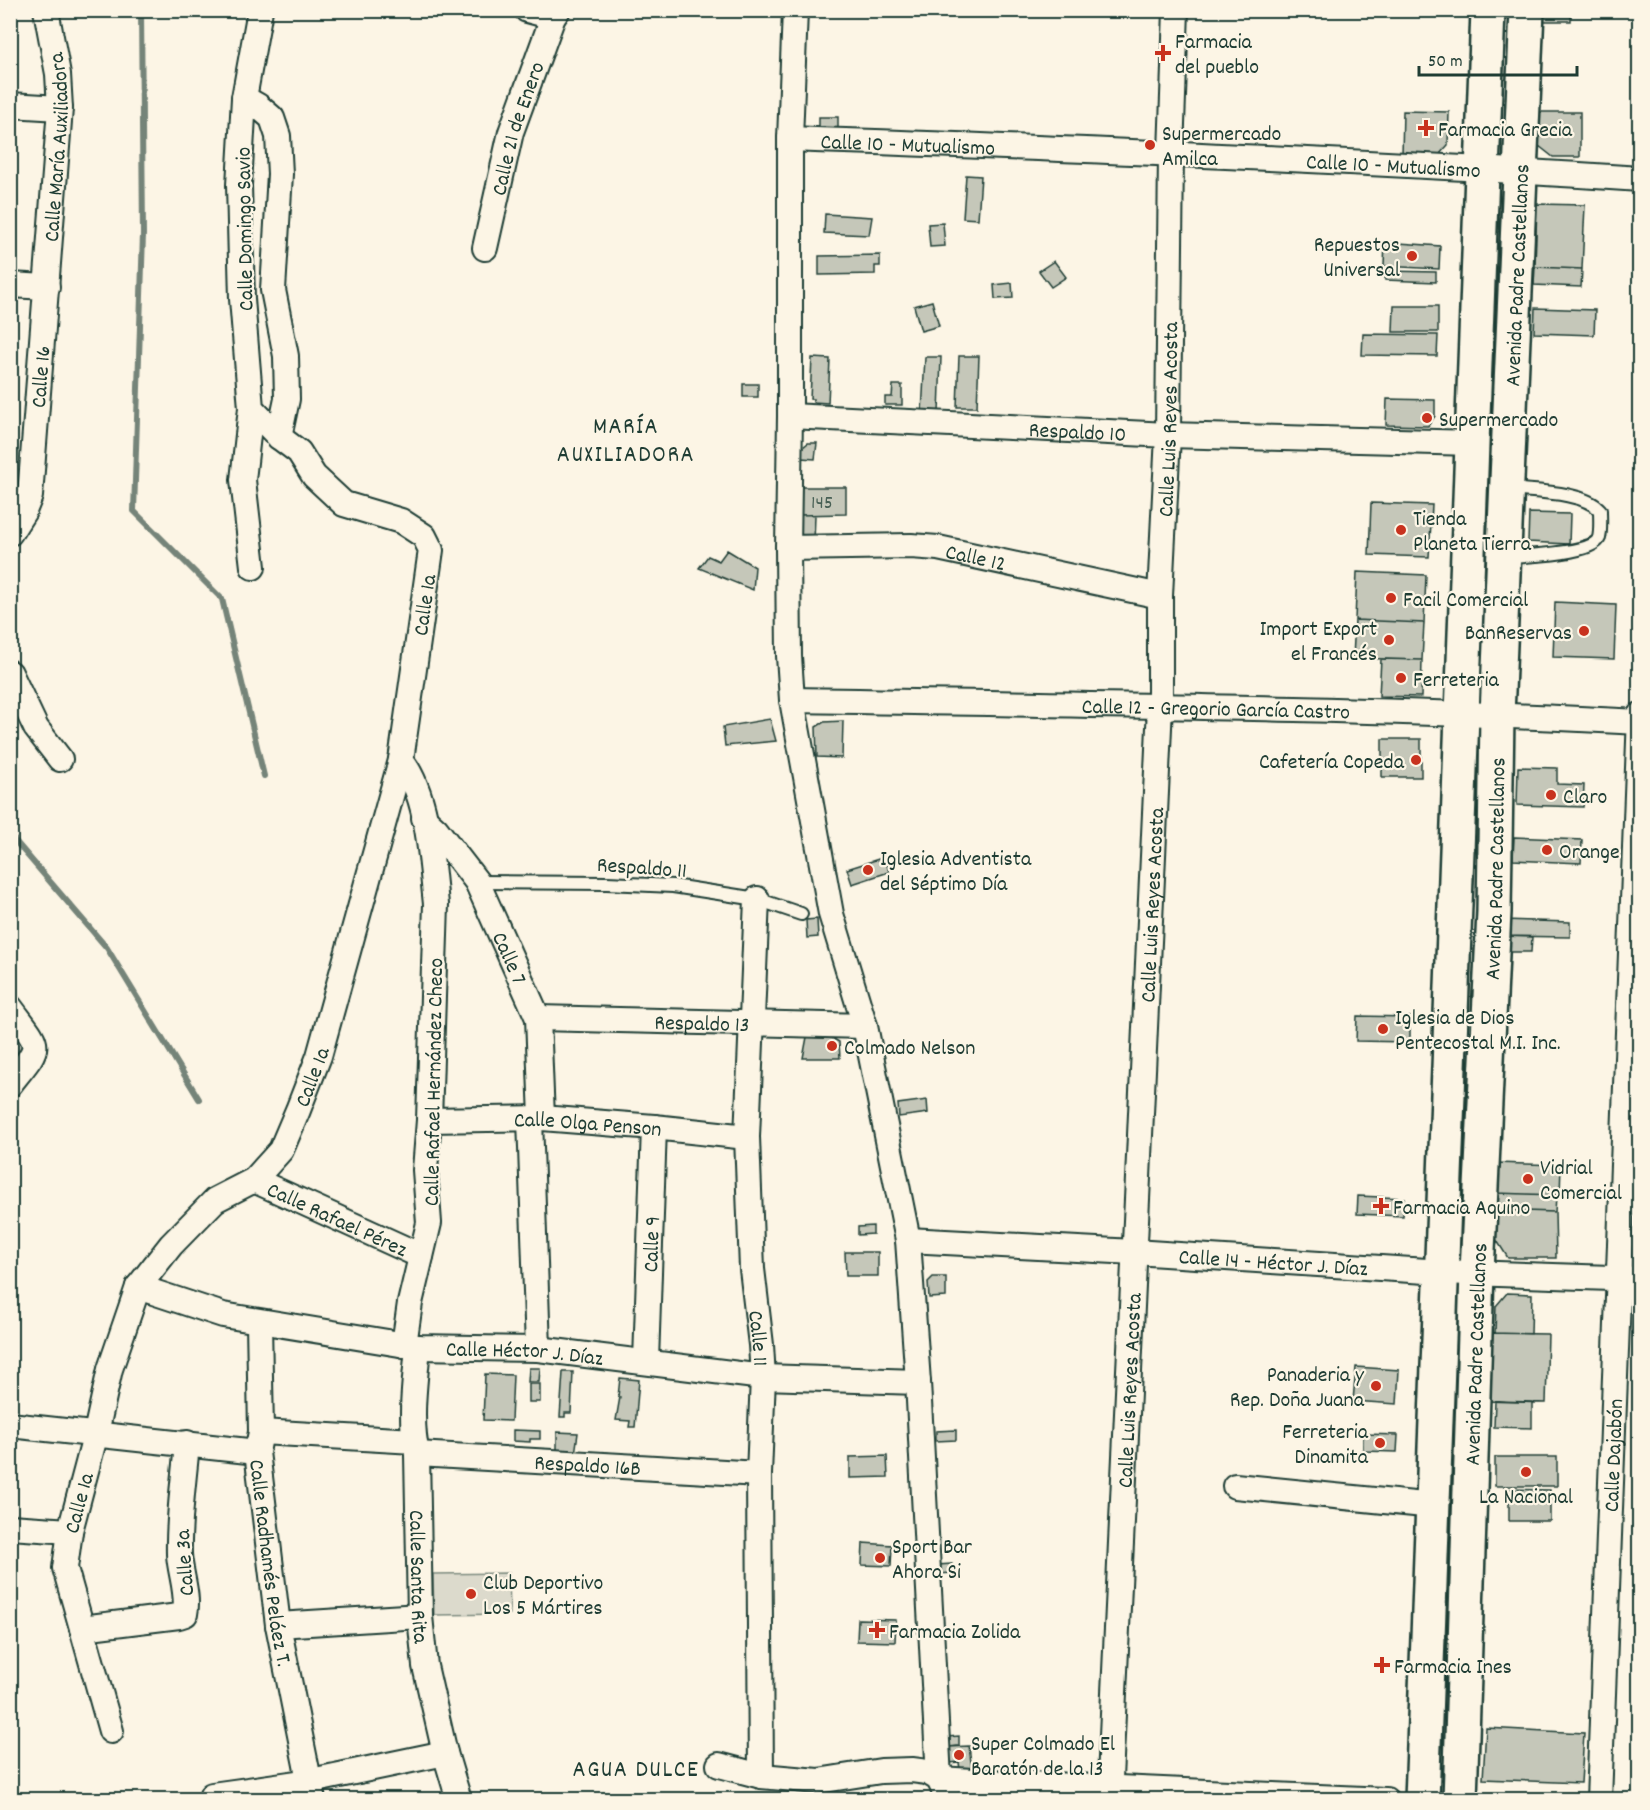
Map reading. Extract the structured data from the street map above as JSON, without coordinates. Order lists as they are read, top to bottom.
{
  "streets": {
    "main road": ["Avenida Padre Castellanos"],
    "street": [
      "Calle 21 de Enero",
      "Calle 10 - Mutualismo",
      "Calle María Auxiliadora",
      "Calle Domingo Savio",
      "Calle 16",
      "Calle Luis Reyes Acosta",
      "Respaldo 10",
      "Calle 12",
      "Calle 1a",
      "Calle 12 - Gregorio García Castro",
      "Calle 7",
      "Respaldo 13",
      "Calle Rafael Hernández Checo",
      "Calle Olga Penson",
      "Calle Rafael Pérez",
      "Calle 9",
      "Calle 14 - Héctor J. Díaz",
      "Calle 11",
      "Calle Héctor J. Díaz",
      "Calle Dajabón",
      "Respaldo 16B",
      "Calle Radhamés Peláez T.",
      "Calle 3a",
      "Calle Santa Rita"
    ],
    "lane": ["Respaldo 11"]
  },
  "crossings": [
    ["Calle 10 - Mutualismo", "Avenida Padre Castellanos"],
    ["Calle 10 - Mutualismo", "Calle Luis Reyes Acosta"],
    ["Calle María Auxiliadora", "Calle 16"],
    ["Avenida Padre Castellanos", "Respaldo 10"],
    ["Avenida Padre Castellanos", "Calle 12 - Gregorio García Castro"],
    ["Avenida Padre Castellanos", "Calle 14 - Héctor J. Díaz"],
    ["Calle Luis Reyes Acosta", "Respaldo 10"],
    ["Calle Luis Reyes Acosta", "Calle 12"],
    ["Calle Luis Reyes Acosta", "Calle 12 - Gregorio García Castro"],
    ["Calle Luis Reyes Acosta", "Calle 14 - Héctor J. Díaz"],
    ["Calle 1a", "Calle Rafael Pérez"],
    ["Calle 1a", "Calle Héctor J. Díaz"],
    ["Calle 1a", "Respaldo 16B"],
    ["Calle 1a", "Calle 3a"],
    ["Calle 12 - Gregorio García Castro", "Calle Dajabón"],
    ["Respaldo 11", "Calle 7"],
    ["Respaldo 11", "Calle 11"],
    ["Calle 7", "Respaldo 13"],
    ["Calle 7", "Calle Rafael Hernández Checo"],
    ["Calle 7", "Calle Olga Penson"],
    ["Calle 7", "Calle Héctor J. Díaz"],
    ["Respaldo 13", "Calle 11"],
    ["Calle Rafael Hernández Checo", "Calle Olga Penson"],
    ["Calle Rafael Hernández Checo", "Calle Rafael Pérez"],
    ["Calle Rafael Hernández Checo", "Calle Héctor J. Díaz"],
    ["Calle Rafael Hernández Checo", "Calle Santa Rita"],
    ["Calle Olga Penson", "Calle 9"],
    ["Calle Olga Penson", "Calle 11"],
    ["Calle 9", "Calle Héctor J. Díaz"],
    ["Calle 14 - Héctor J. Díaz", "Calle Dajabón"],
    ["Calle 11", "Calle Héctor J. Díaz"],
    ["Calle 11", "Respaldo 16B"],
    ["Calle Héctor J. Díaz", "Calle Radhamés Peláez T."],
    ["Calle Héctor J. Díaz", "Calle Santa Rita"],
    ["Respaldo 16B", "Calle Radhamés Peláez T."],
    ["Respaldo 16B", "Calle 3a"],
    ["Respaldo 16B", "Calle Santa Rita"]
  ],
  "districts": ["MARÍA AUXILIADORA", "AGUA DULCE"],
  "places": {
    "health": [
      "Farmacia del pueblo",
      "Farmacia Grecia",
      "Farmacia Aquino",
      "Farmacia Zolida",
      "Farmacia Ines"
    ],
    "other": [
      "Supermercado Amilca",
      "Repuestos Universal",
      "Supermercado",
      "Tienda Planeta Tierra",
      "Facil Comercial",
      "BanReservas",
      "Import Export el Francés",
      "Ferreteria",
      "Cafetería Copeda",
      "Claro",
      "Orange",
      "Iglesia Adventista del Séptimo Día",
      "Iglesia de Dios Pentecostal M.I. Inc.",
      "Colmado Nelson",
      "Vidrial Comercial",
      "Panaderia y Rep. Doña Juana",
      "Ferreteria Dinamita",
      "La Nacional",
      "Sport Bar Ahora Si",
      "Club Deportivo Los 5 Mártires",
      "Super Colmado El Baratón de la 13"
    ]
  },
  "house_numbers": ["145"],
  "scale_bar": "50 m"
}
